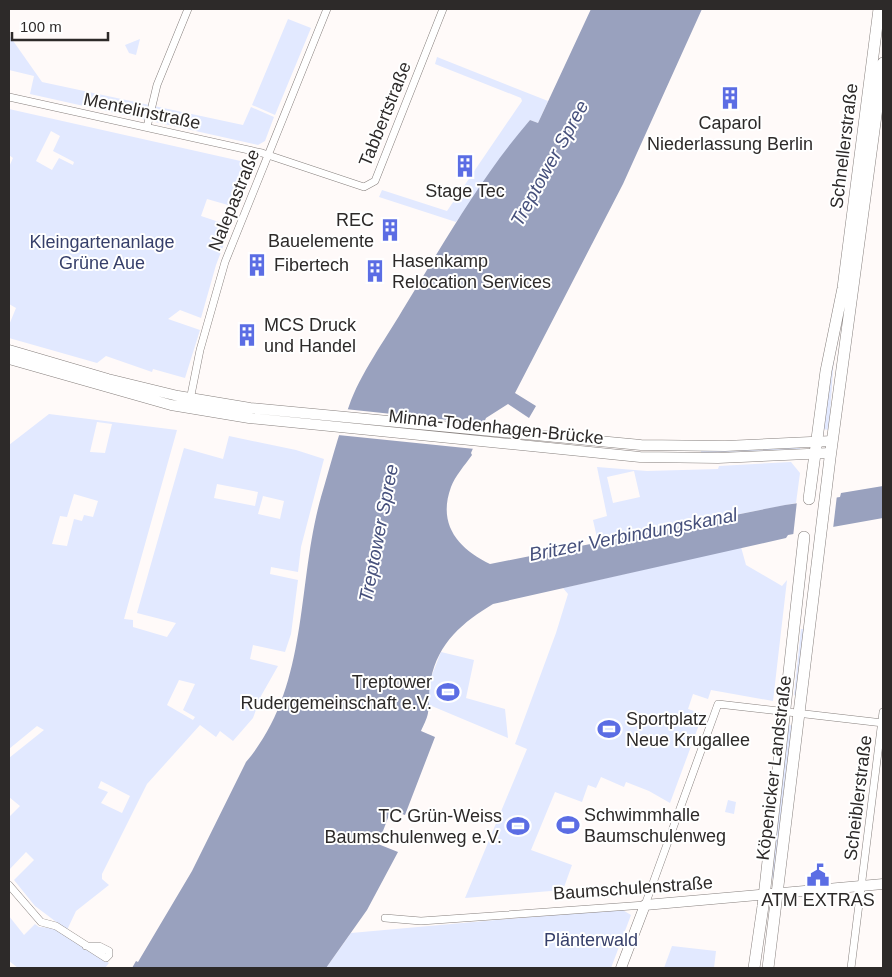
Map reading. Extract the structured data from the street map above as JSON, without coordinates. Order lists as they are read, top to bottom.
{
  "streets": {
    "main road": [
      "Schnellerstraße",
      "Minna-Todenhagen-Brücke",
      "Köpenicker Landstraße",
      "Baumschulenstraße"
    ],
    "street": [
      "Mentelinstraße",
      "Tabbertstraße",
      "Nalepastraße",
      "Scheiblerstraße"
    ]
  },
  "crossings": [
    ["Mentelinstraße", "Tabbertstraße"],
    ["Mentelinstraße", "Nalepastraße"],
    ["Tabbertstraße", "Nalepastraße"],
    ["Schnellerstraße", "Köpenicker Landstraße"],
    ["Nalepastraße", "Minna-Todenhagen-Brücke"],
    ["Köpenicker Landstraße", "Baumschulenstraße"],
    ["Scheiblerstraße", "Baumschulenstraße"]
  ],
  "water": ["Treptower Spree", "Britzer Verbindungskanal"],
  "parks": ["Kleingartenanlage Grüne Aue", "Plänterwald"],
  "places": {
    "building": [
      "Caparol Niederlassung Berlin",
      "Stage Tec",
      "REC Bauelemente",
      "Fibertech",
      "Hasenkamp Relocation Services",
      "MCS Druck und Handel"
    ],
    "sports": [
      "Treptower Rudergemeinschaft e.V.",
      "Sportplatz Neue Krugallee",
      "Schwimmhalle Baumschulenweg",
      "TC Grün-Weiss Baumschulenweg e.V."
    ],
    "public building": ["ATM EXTRAS"]
  },
  "scale_bar": "100 m"
}
